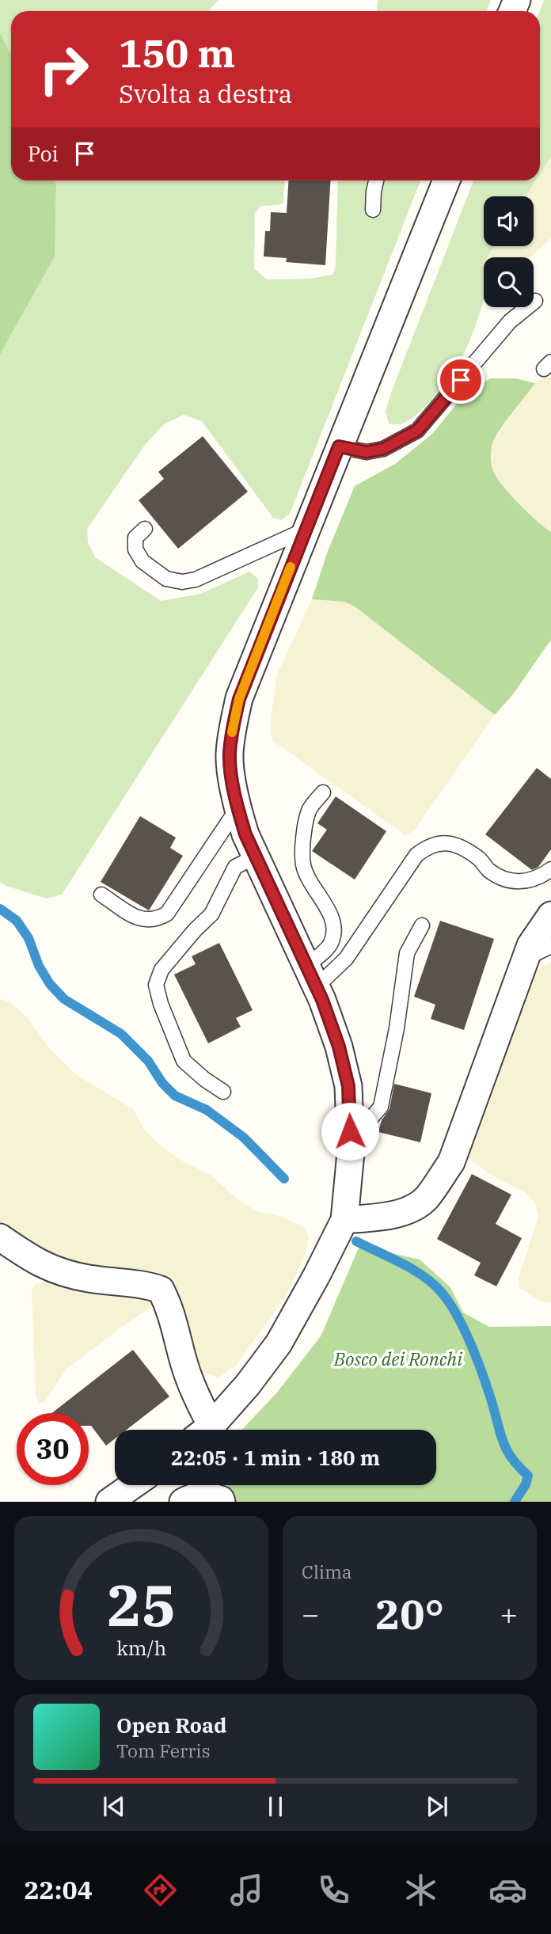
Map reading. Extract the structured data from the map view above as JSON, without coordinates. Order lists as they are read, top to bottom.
{
  "parks": ["Bosco dei Ronchi"],
  "page": {
    "turn": ["150 m", "Svolta a destra"],
    "then": "Poi",
    "limit": "30",
    "trip": "22:05 · 1 min · 180 m",
    "tile": "Clima",
    "heat": ["−", "20°", "+"],
    "song": ["Open Road", "Tom Ferris"],
    "tabs": "22:04",
    "gauge": ["25", "km/h"]
  }
}
